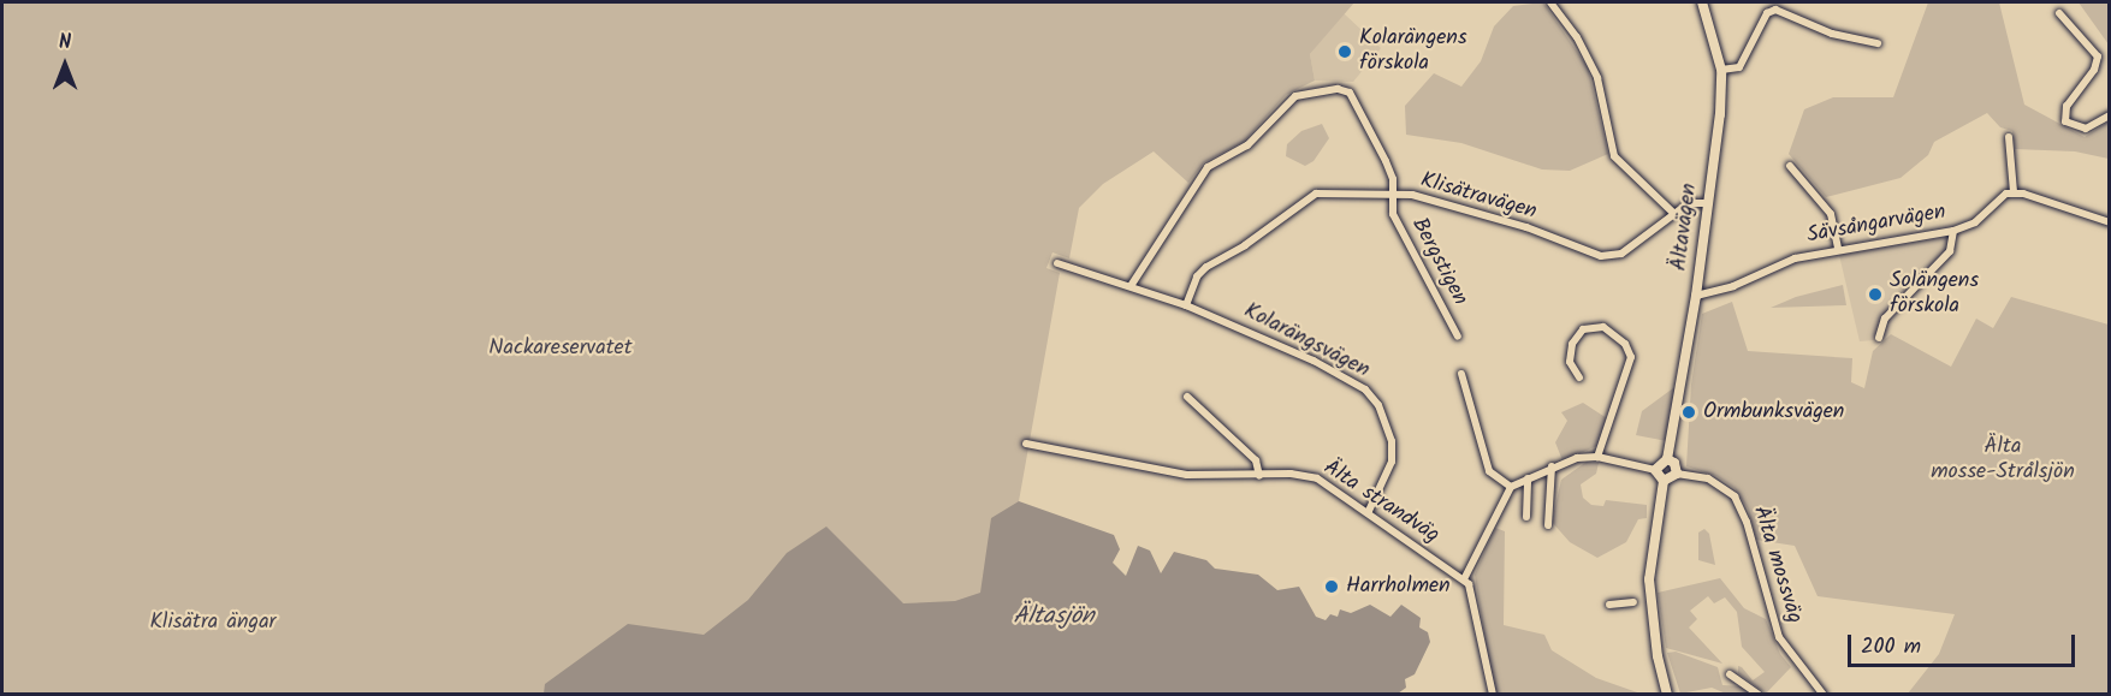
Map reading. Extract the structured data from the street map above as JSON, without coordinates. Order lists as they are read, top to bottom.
{
  "streets": {
    "main road": ["Ältavägen"],
    "street": [
      "Klisätravägen",
      "Sävsångarvägen",
      "Bergstigen",
      "Kolarängsvägen",
      "Älta strandväg",
      "Älta mossväg"
    ]
  },
  "crossings": [
    ["Klisätravägen", "Ältavägen"],
    ["Klisätravägen", "Bergstigen"],
    ["Klisätravägen", "Kolarängsvägen"],
    ["Sävsångarvägen", "Ältavägen"],
    ["Kolarängsvägen", "Älta strandväg"]
  ],
  "water": ["Ältasjön"],
  "parks": ["Nackareservatet", "Älta mosse-Strålsjön", "Klisätra ängar"],
  "places": [
    "Kolarängens förskola",
    "Solängens förskola",
    "Ormbunksvägen",
    "Harrholmen"
  ],
  "scale_bar": "200 m",
  "north": "top"
}
